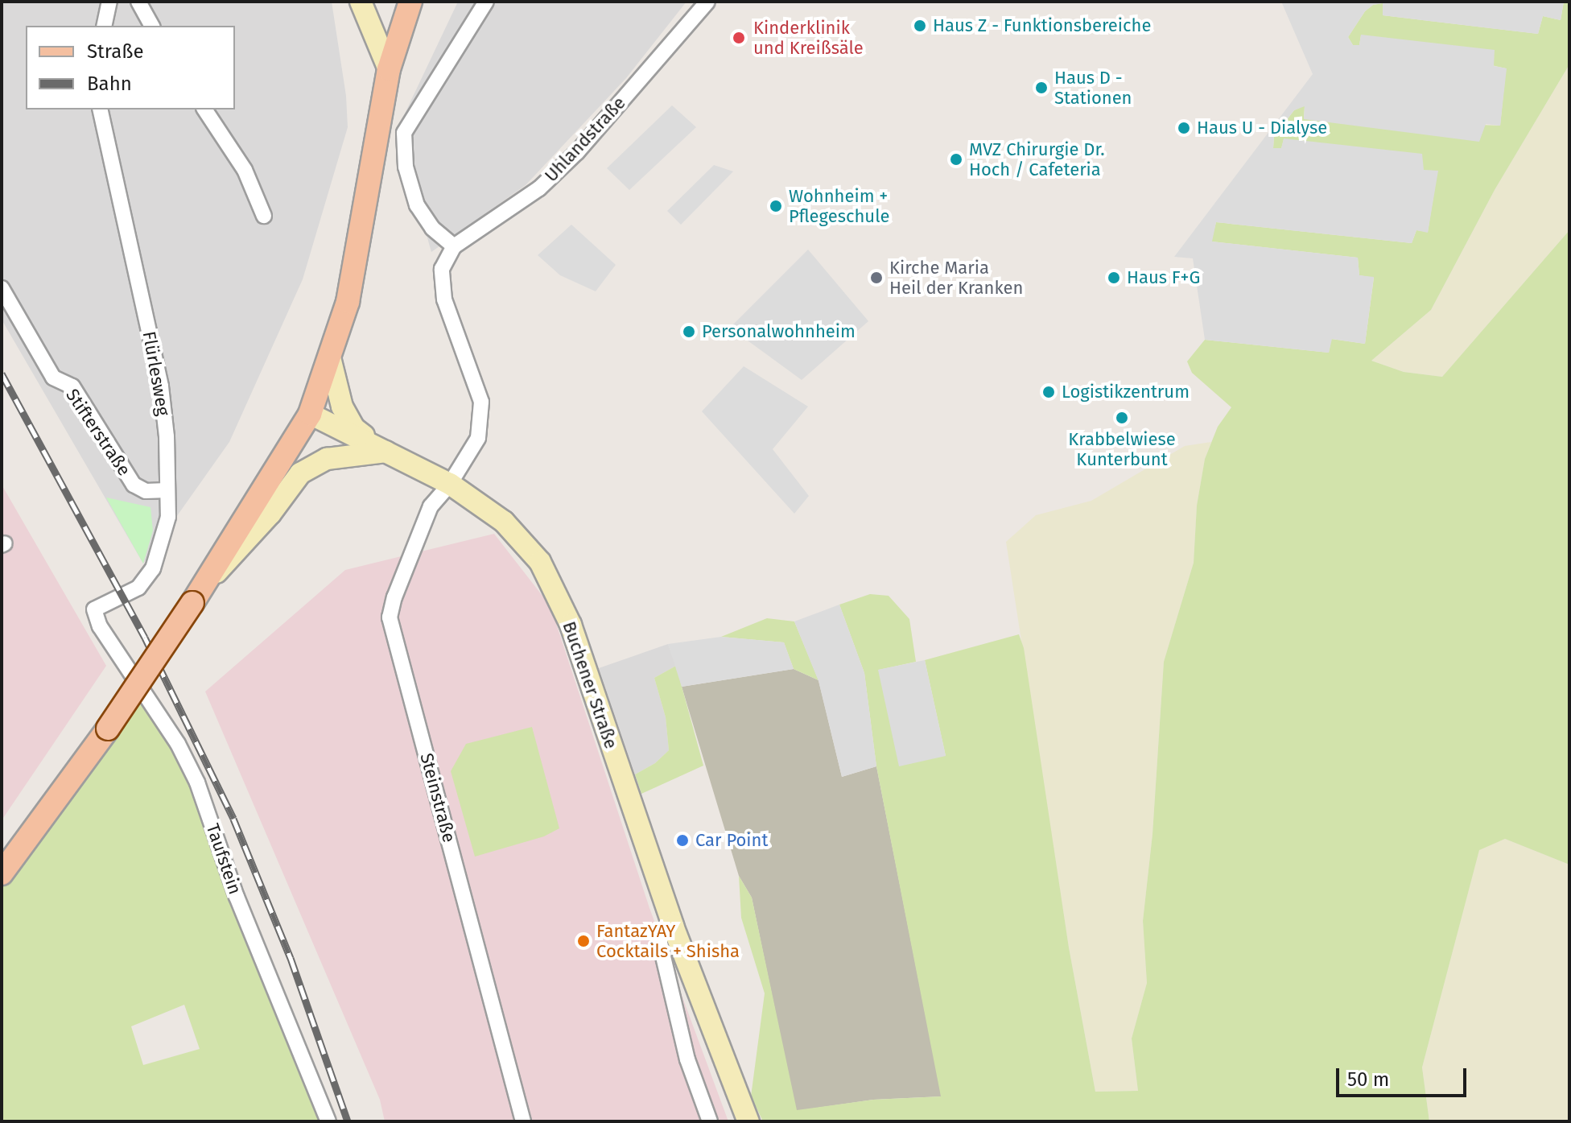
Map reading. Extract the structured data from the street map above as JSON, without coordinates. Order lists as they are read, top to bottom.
{
  "streets": {
    "main road": ["Buchener Straße"],
    "street": [
      "Uhlandstraße",
      "Flürlesweg",
      "Stifterstraße",
      "Steinstraße",
      "Taufstein"
    ]
  },
  "crossings": [
    ["Flürlesweg", "Stifterstraße"],
    ["Flürlesweg", "Taufstein"],
    ["Buchener Straße", "Steinstraße"]
  ],
  "places": [
    "Haus Z - Funktionsbereiche",
    "Kinderklinik und Kreißsäle",
    "Haus D - Stationen",
    "Haus U - Dialyse",
    "MVZ Chirurgie Dr. Hoch / Cafeteria",
    "Wohnheim + Pflegeschule",
    "Kirche Maria Heil der Kranken",
    "Haus F+G",
    "Personalwohnheim",
    "Logistikzentrum",
    "Krabbelwiese Kunterbunt",
    "Car Point",
    "FantazYAY Cocktails + Shisha"
  ],
  "legend": ["Straße", "Bahn"],
  "scale_bar": "50 m"
}
